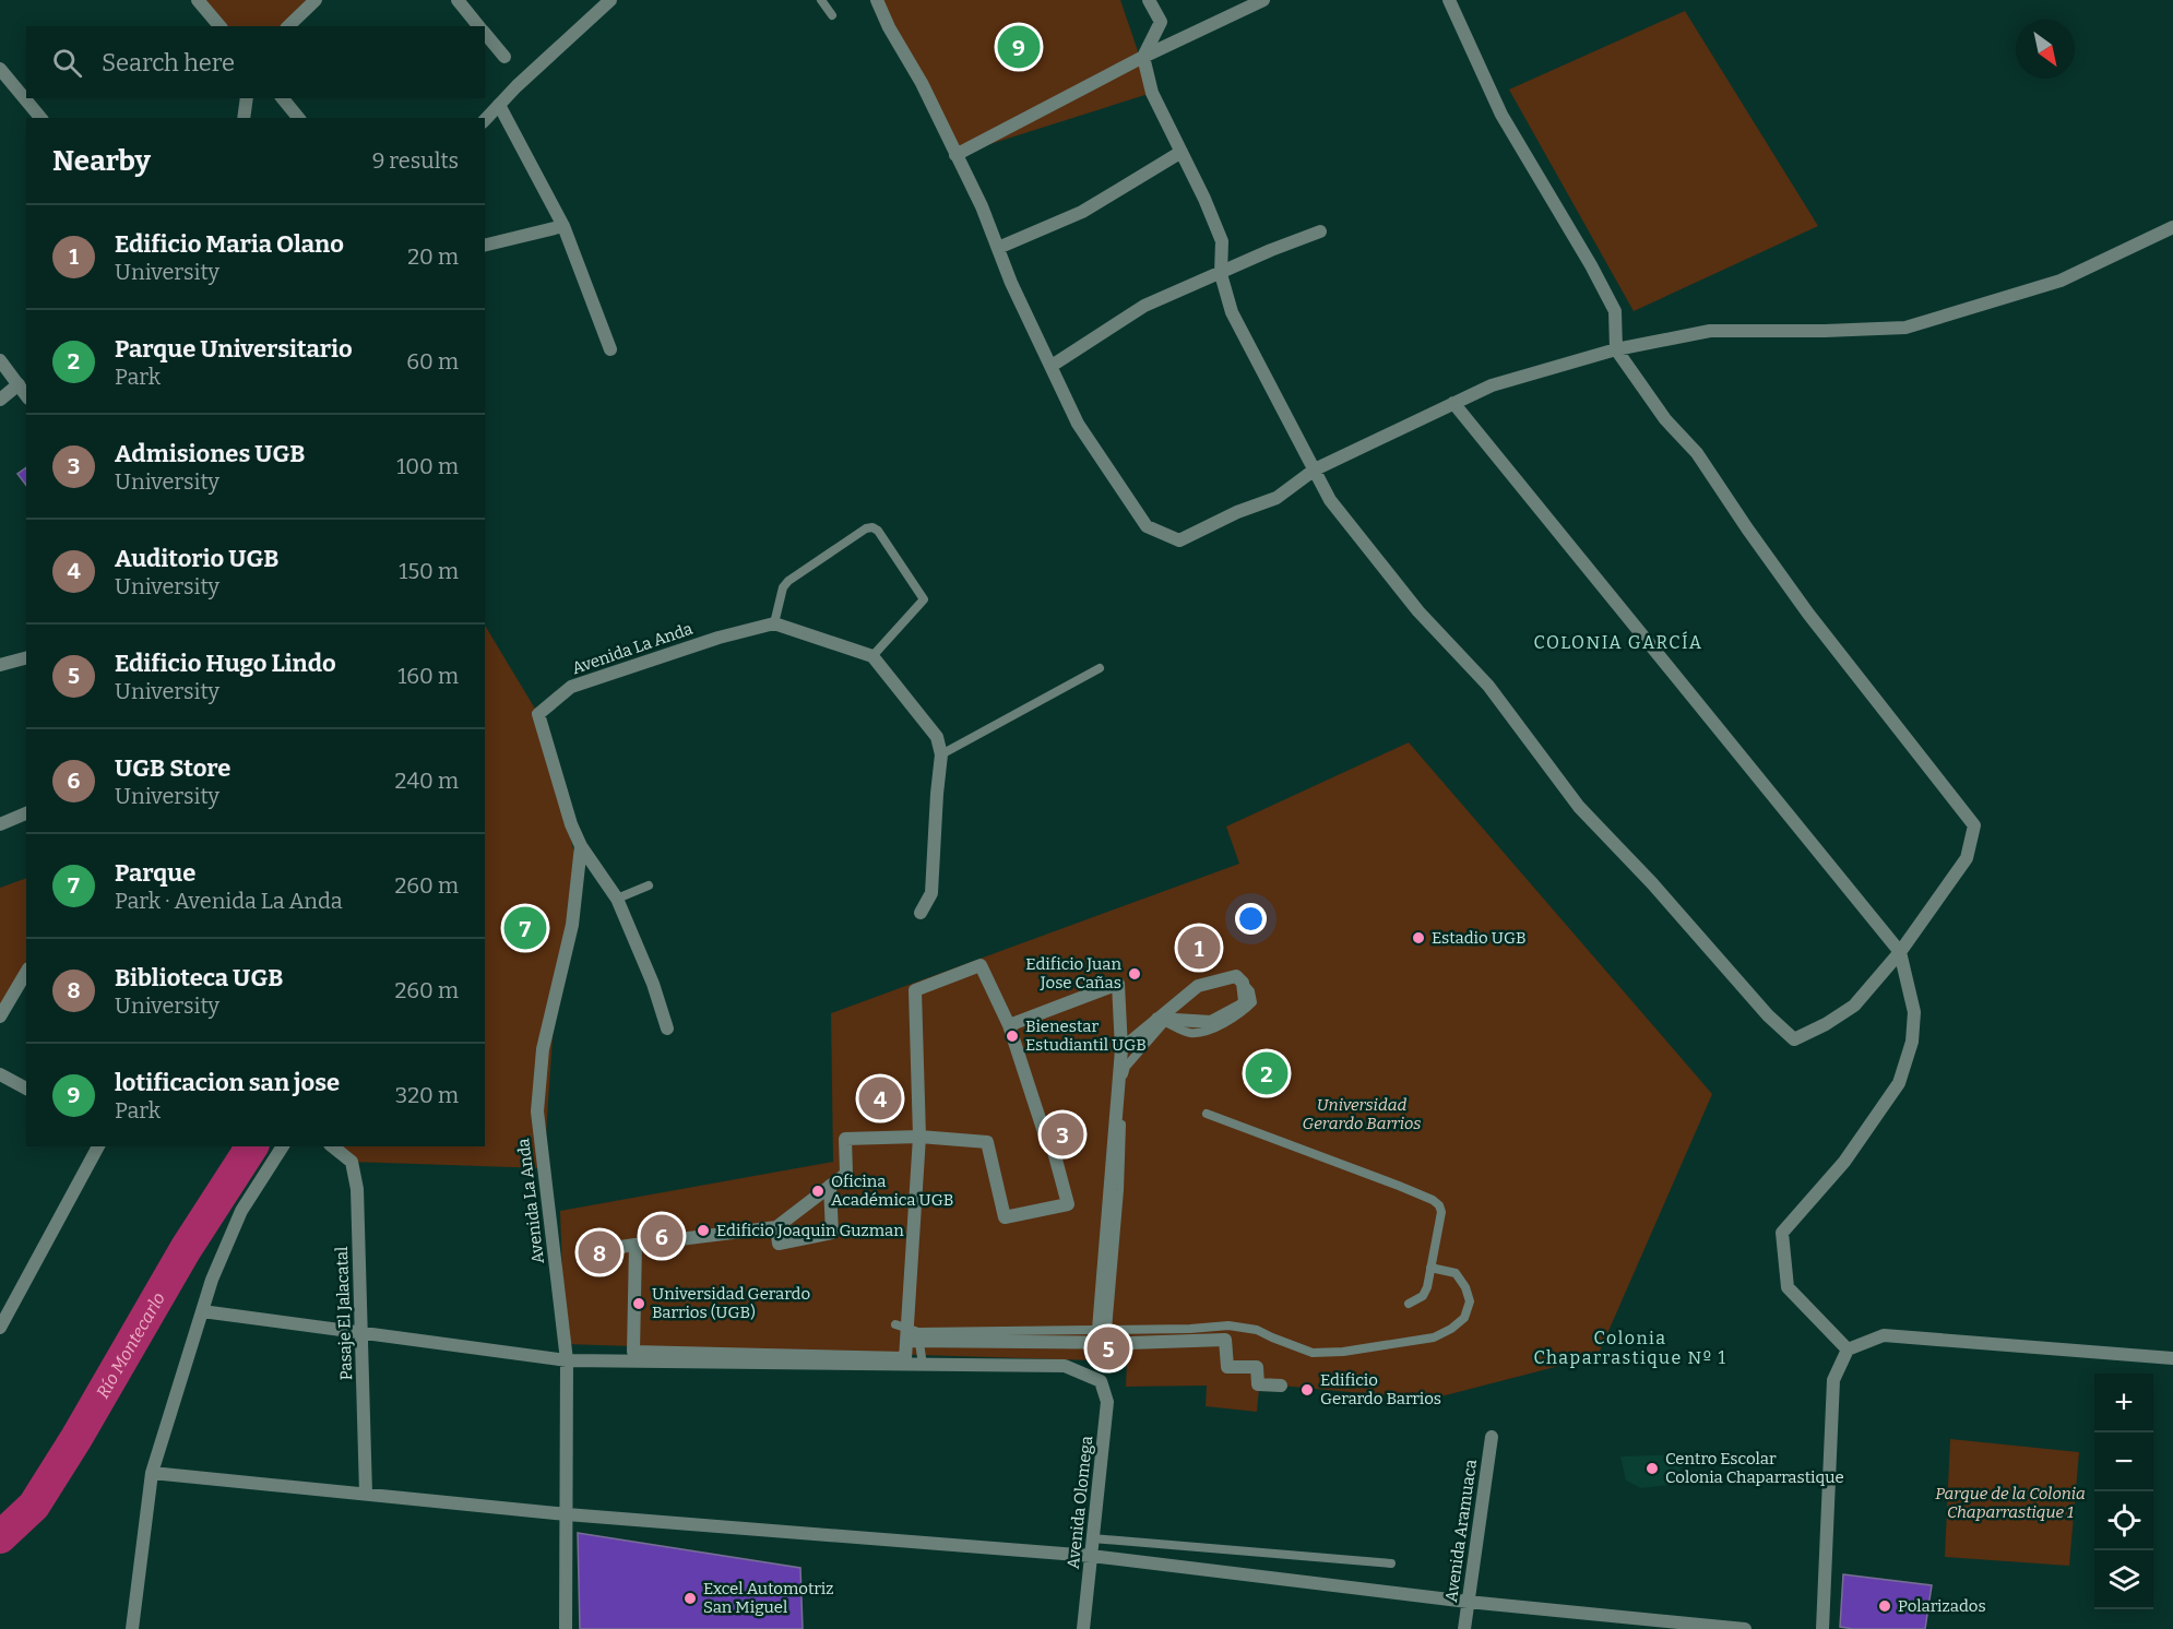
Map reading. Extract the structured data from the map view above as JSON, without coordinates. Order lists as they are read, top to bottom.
{
  "streets": {
    "street": [
      "Avenida La Anda",
      "Pasaje El Jalacatal",
      "Avenida Olomega",
      "Avenida Aramuaca"
    ]
  },
  "districts": ["COLONIA GARCÍA", "Colonia Chaparrastique Nº 1"],
  "water": ["Río Montecarlo"],
  "parks": ["Universidad Gerardo Barrios", "Parque de la Colonia Chaparrastique 1"],
  "places": [
    "Estadio UGB",
    "Edificio Juan Jose Cañas",
    "Bienestar Estudiantil UGB",
    "Oficina Académica UGB",
    "Edificio Joaquin Guzman",
    "Universidad Gerardo Barrios (UGB)",
    "Edificio Gerardo Barrios",
    "Centro Escolar Colonia Chaparrastique",
    "Excel Automotriz San Miguel",
    "Polarizados"
  ],
  "north": "bottom right",
  "page": {
    "pins": [
      "9",
      "7",
      "1",
      "2",
      "4",
      "3",
      "6",
      "8",
      "5"
    ],
    "search": "Search here",
    "heading": ["Nearby", "9 results"],
    "list": [
      {
        "mark": "1",
        "name": "Edificio Maria Olano",
        "note": "University",
        "value": "20 m"
      },
      {
        "mark": "2",
        "name": "Parque Universitario",
        "note": "Park",
        "value": "60 m"
      },
      {
        "mark": "3",
        "name": "Admisiones UGB",
        "note": "University",
        "value": "100 m"
      },
      {
        "mark": "4",
        "name": "Auditorio UGB",
        "note": "University",
        "value": "150 m"
      },
      {
        "mark": "5",
        "name": "Edificio Hugo Lindo",
        "note": "University",
        "value": "160 m"
      },
      {
        "mark": "6",
        "name": "UGB Store",
        "note": "University",
        "value": "240 m"
      },
      {
        "mark": "7",
        "name": "Parque",
        "note": "Park · Avenida La Anda",
        "value": "260 m"
      },
      {
        "mark": "8",
        "name": "Biblioteca UGB",
        "note": "University",
        "value": "260 m"
      },
      {
        "mark": "9",
        "name": "lotificacion san jose",
        "note": "Park",
        "value": "320 m"
      }
    ],
    "map_buttons": ["+", "−"]
  }
}
